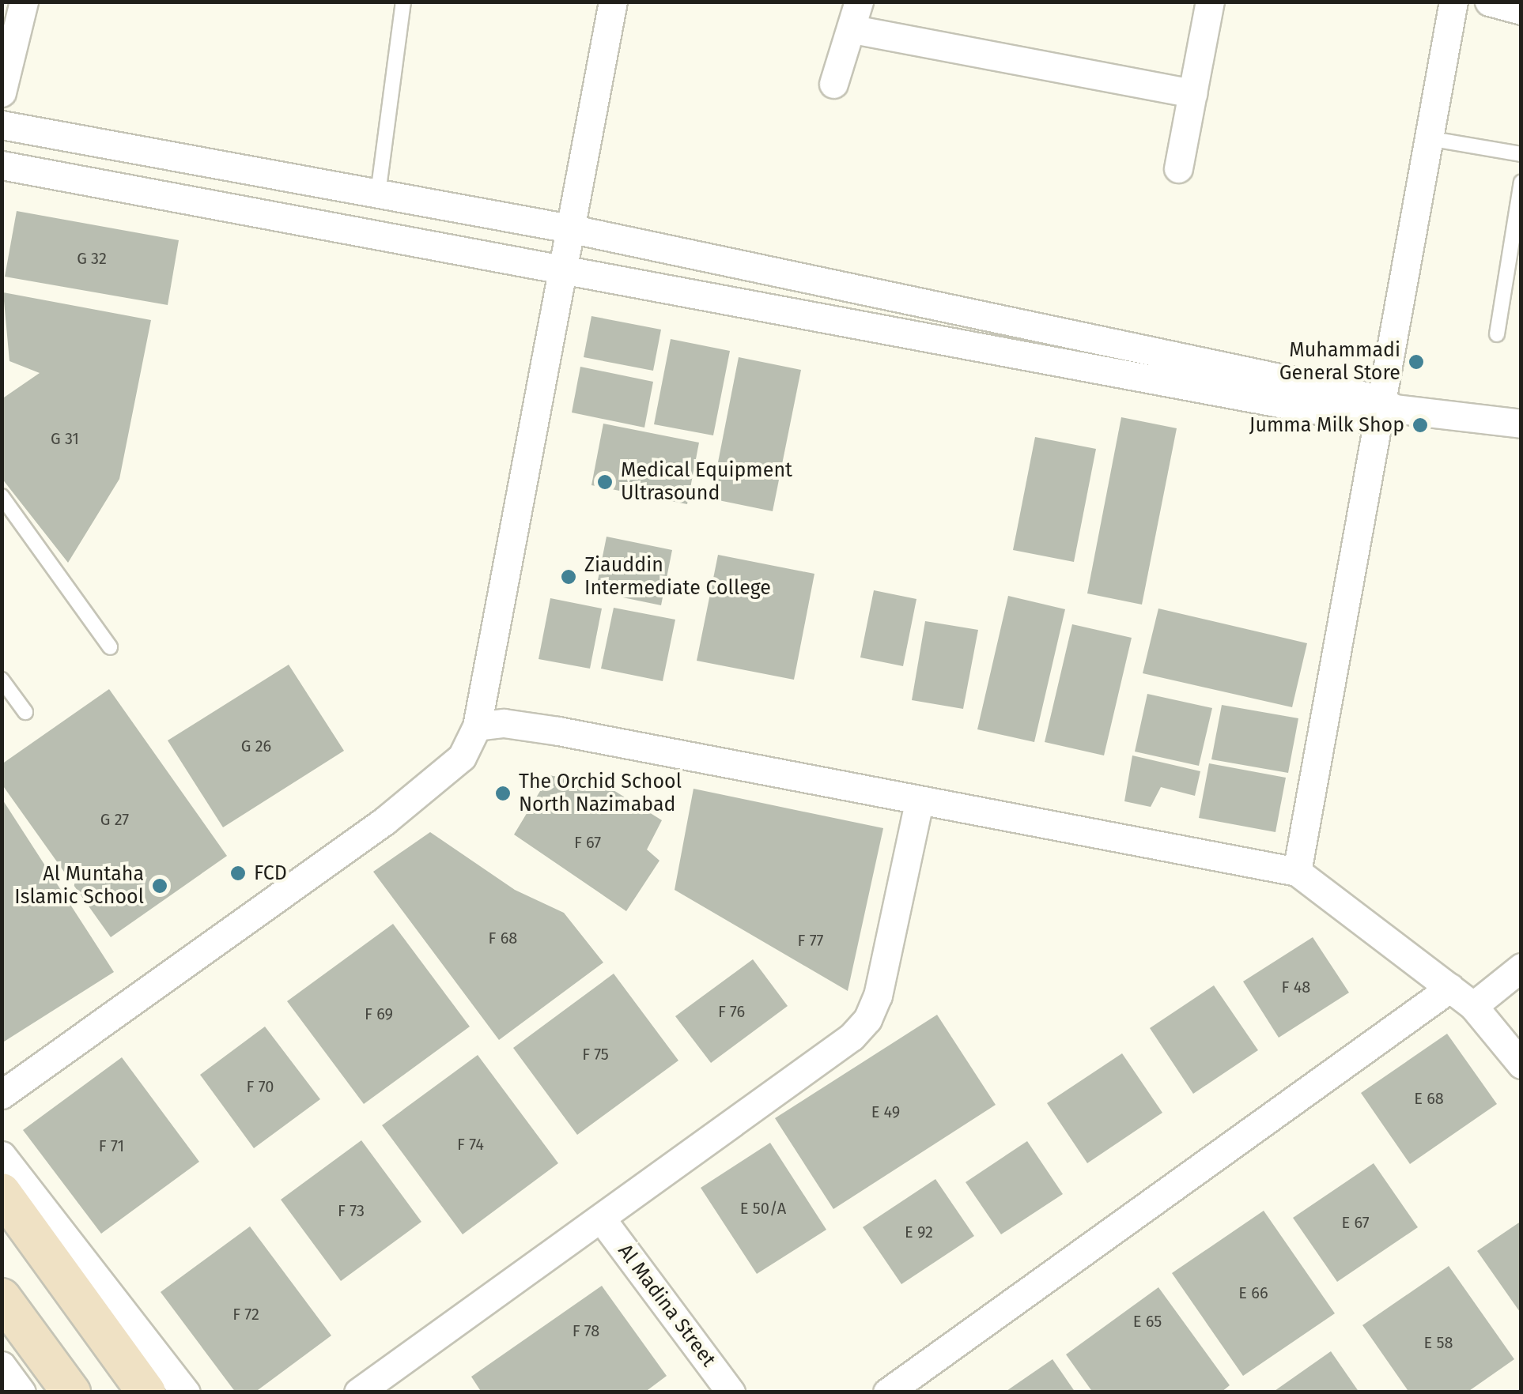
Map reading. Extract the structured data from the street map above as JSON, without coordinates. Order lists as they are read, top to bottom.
{
  "streets": {
    "street": ["Al Madina Street"]
  },
  "places": [
    "Muhammadi General Store",
    "Jumma Milk Shop",
    "Medical Equipment Ultrasound",
    "Ziauddin Intermediate College",
    "The Orchid School North Nazimabad",
    "FCD",
    "Al Muntaha Islamic School"
  ],
  "house_numbers": [
    "G 32",
    "G 31",
    "G 26",
    "G 27",
    "F 67",
    "F 68",
    "F 77",
    "F 48",
    "F 76",
    "F 69",
    "F 75",
    "F 70",
    "E 68",
    "E 49",
    "F 74",
    "F 71",
    "E 50/A",
    "F 73",
    "E 67",
    "E 92",
    "E 66",
    "F 72",
    "E 65",
    "F 78",
    "E 58"
  ]
}
